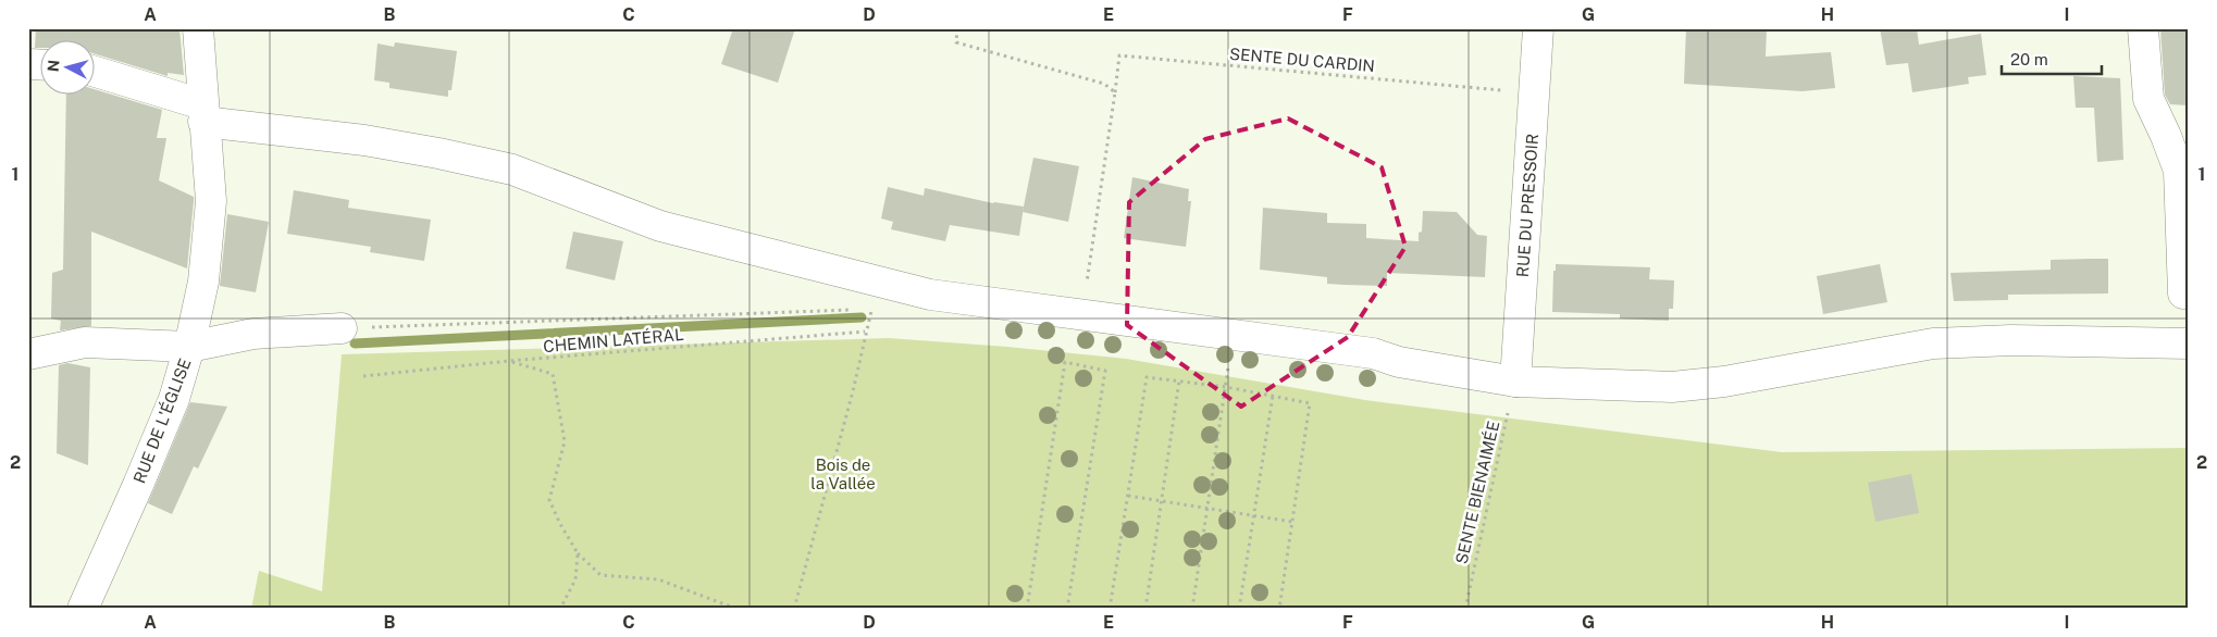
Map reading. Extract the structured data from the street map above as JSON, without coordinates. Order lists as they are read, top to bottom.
{
  "streets": {
    "street": ["RUE DU PRESSOIR", "RUE DE L'ÉGLISE"],
    "path": ["SENTE DU CARDIN", "CHEMIN LATÉRAL", "SENTE BIENAIMÉE"]
  },
  "crossings": [
    ["RUE DU PRESSOIR", "SENTE BIENAIMÉE"]
  ],
  "parks": ["Bois de la Vallée"],
  "scale_bar": "20 m",
  "north": "left",
  "grid": {
    "columns": [
      "A",
      "B",
      "C",
      "D",
      "E",
      "F",
      "G",
      "H",
      "I"
    ],
    "rows": ["1", "2"]
  }
}
